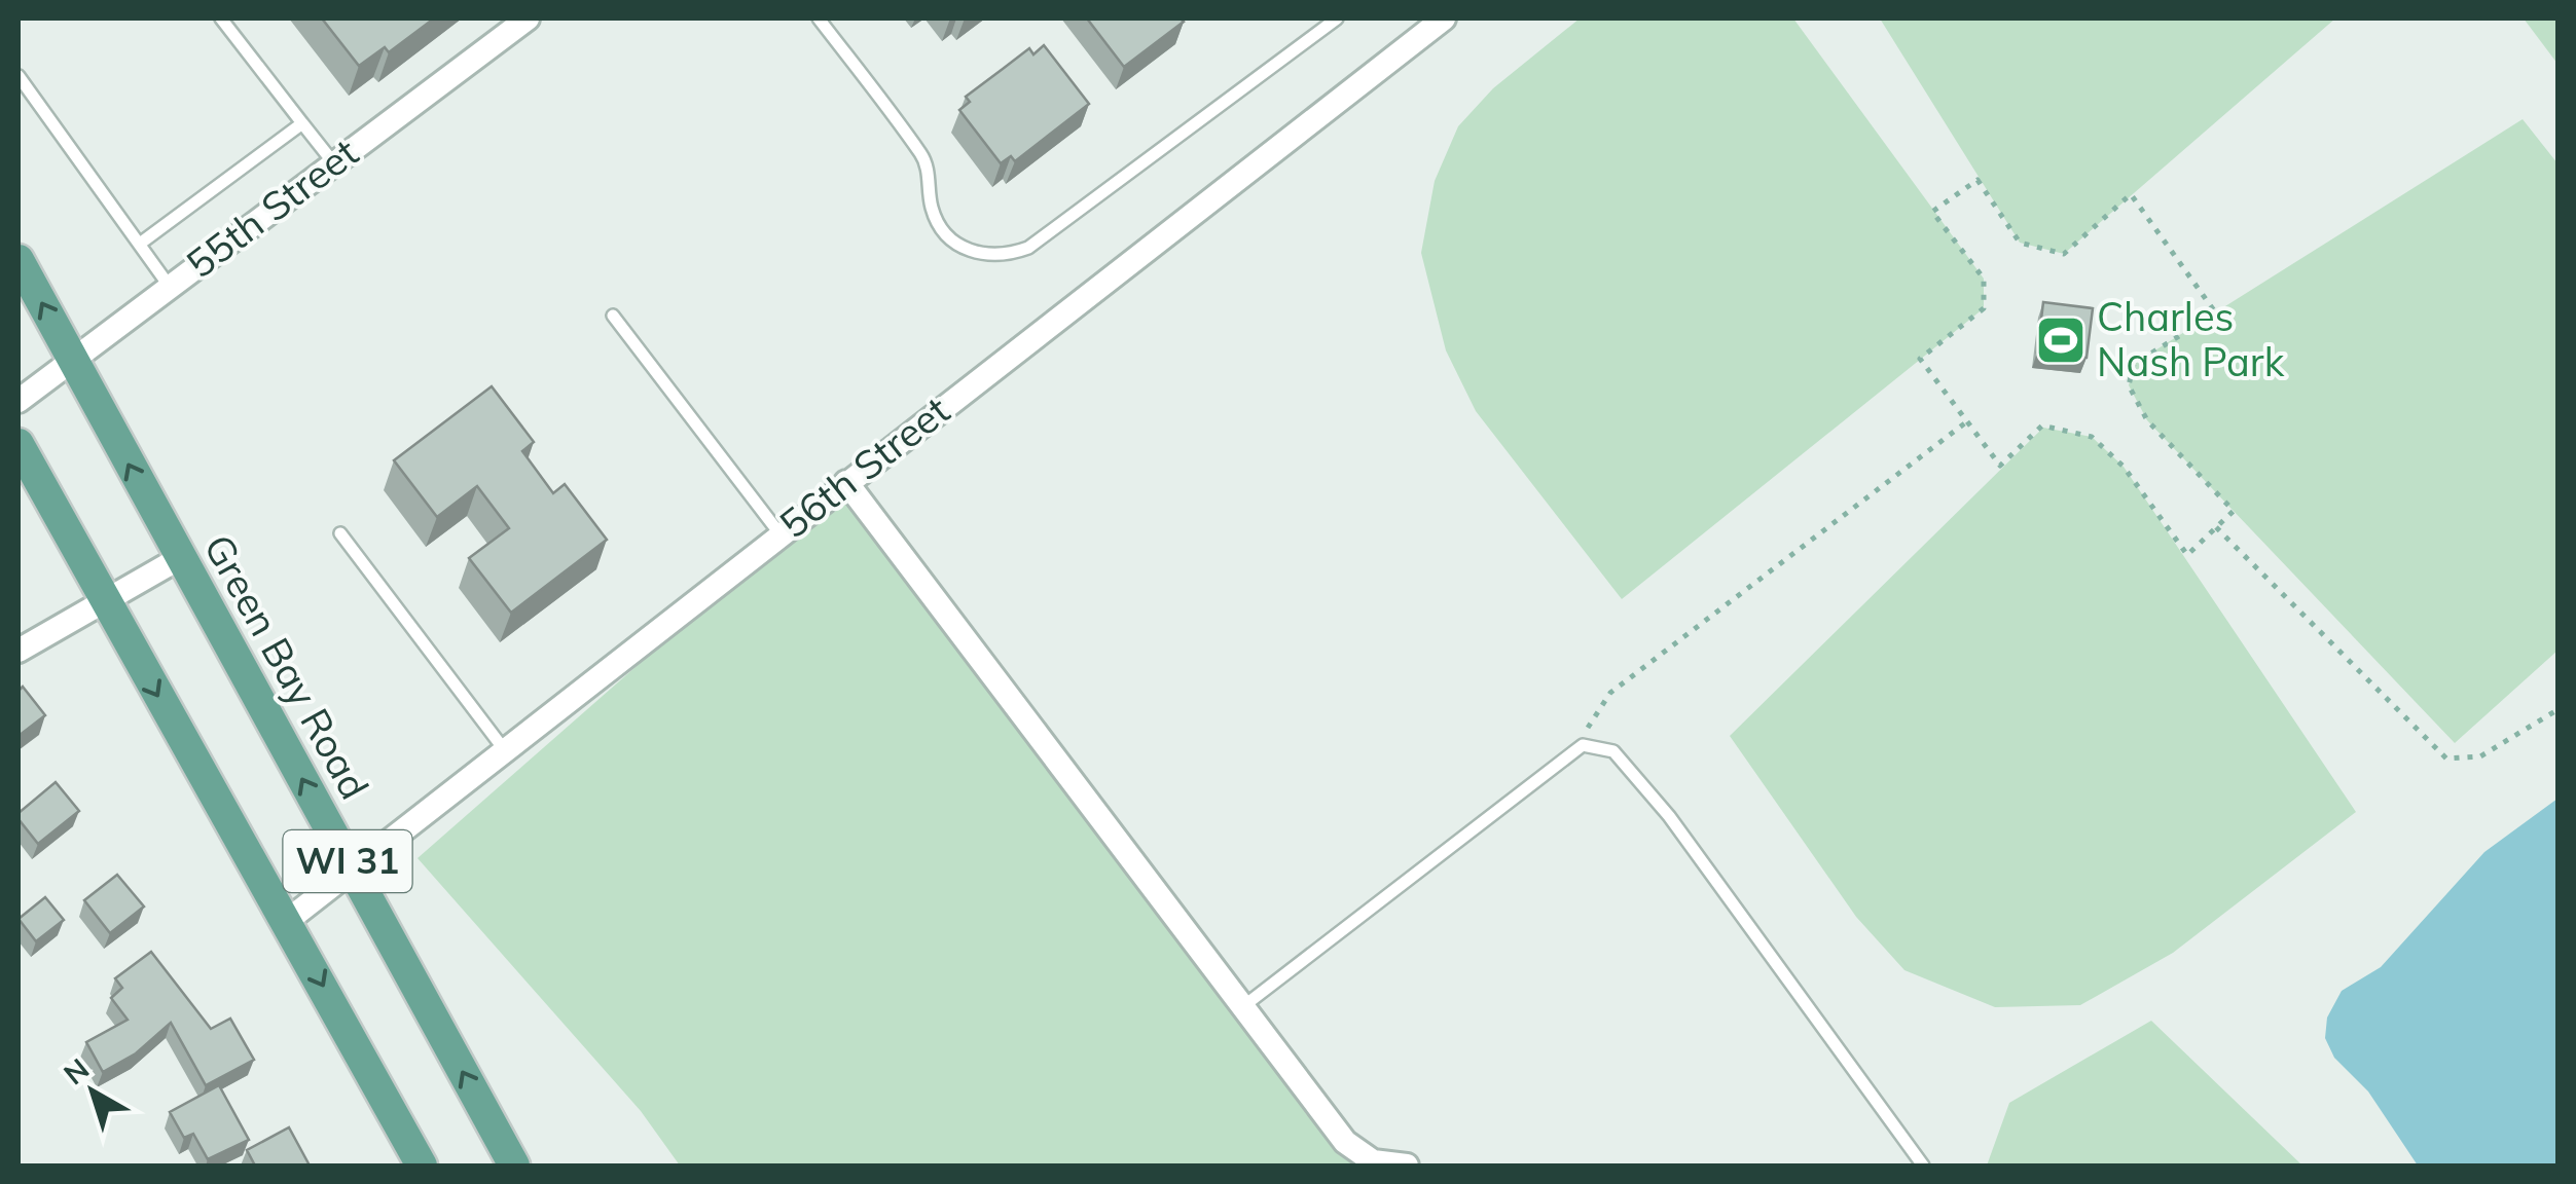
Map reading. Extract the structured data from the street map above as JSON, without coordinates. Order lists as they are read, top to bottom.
{
  "streets": {
    "main road": ["Green Bay Road", "WI 31"],
    "street": ["55th Street", "56th Street"]
  },
  "crossings": [
    ["55th Street", "Green Bay Road"],
    ["56th Street", "Green Bay Road"],
    ["56th Street", "WI 31"]
  ],
  "places": {
    "sports": ["Charles Nash Park"]
  },
  "north": "top left"
}
